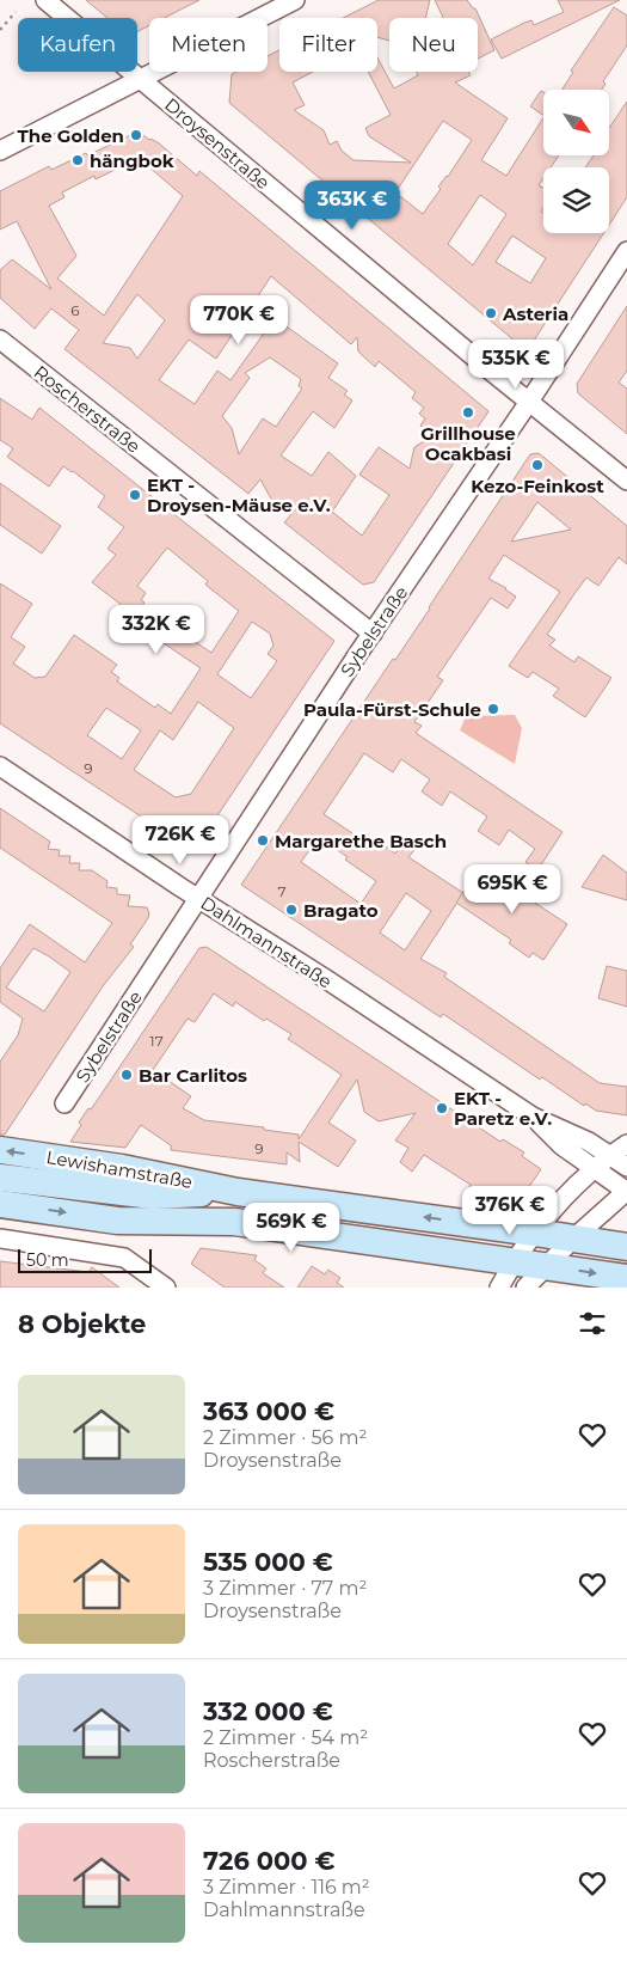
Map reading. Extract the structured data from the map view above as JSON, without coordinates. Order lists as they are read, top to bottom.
{
  "streets": {
    "main road": ["Lewishamstraße"],
    "street": [
      "Droysenstraße",
      "Roscherstraße",
      "Sybelstraße",
      "Dahlmannstraße"
    ]
  },
  "crossings": [
    ["Droysenstraße", "Sybelstraße"],
    ["Roscherstraße", "Sybelstraße"],
    ["Sybelstraße", "Dahlmannstraße"]
  ],
  "places": [
    "The Golden",
    "hängbok",
    "Asteria",
    "Grillhouse Ocakbasi",
    "Kezo-Feinkost",
    "EKT - Droysen-Mäuse e.V.",
    "Paula-Fürst-Schule",
    "Margarethe Basch",
    "Bragato",
    "Bar Carlitos",
    "EKT - Paretz e.V."
  ],
  "house_numbers": [
    "6",
    "9",
    "7",
    "17",
    "9"
  ],
  "scale_bar": "50 m",
  "north": "bottom right",
  "page": {
    "chip": [
      "Kaufen",
      "Mieten",
      "Filter",
      "Neu"
    ],
    "price": [
      "363K €",
      "770K €",
      "535K €",
      "332K €",
      "726K €",
      "695K €",
      "376K €",
      "569K €"
    ],
    "scale": "50 m",
    "heading": "8 Objekte",
    "list": [
      {
        "name": "363 000 €",
        "note": "2 Zimmer · 56 m² · Droysenstraße"
      },
      {
        "name": "535 000 €",
        "note": "3 Zimmer · 77 m² · Droysenstraße"
      },
      {
        "name": "332 000 €",
        "note": "2 Zimmer · 54 m² · Roscherstraße"
      },
      {
        "name": "726 000 €",
        "note": "3 Zimmer · 116 m² · Dahlmannstraße"
      }
    ]
  }
}
